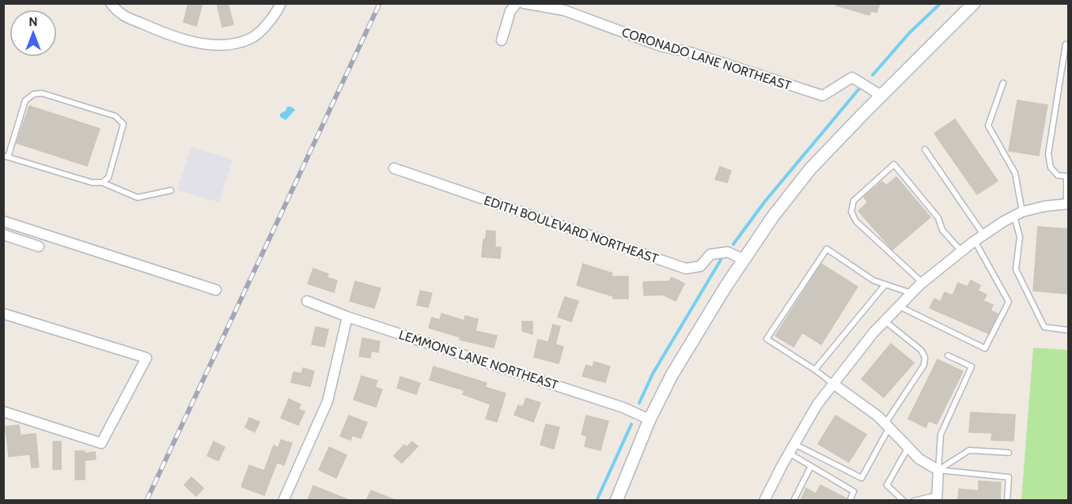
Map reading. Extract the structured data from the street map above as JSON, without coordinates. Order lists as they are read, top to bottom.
{
  "streets": {
    "street": ["CORONADO LANE NORTHEAST", "EDITH BOULEVARD NORTHEAST", "LEMMONS LANE NORTHEAST"]
  },
  "north": "top"
}
